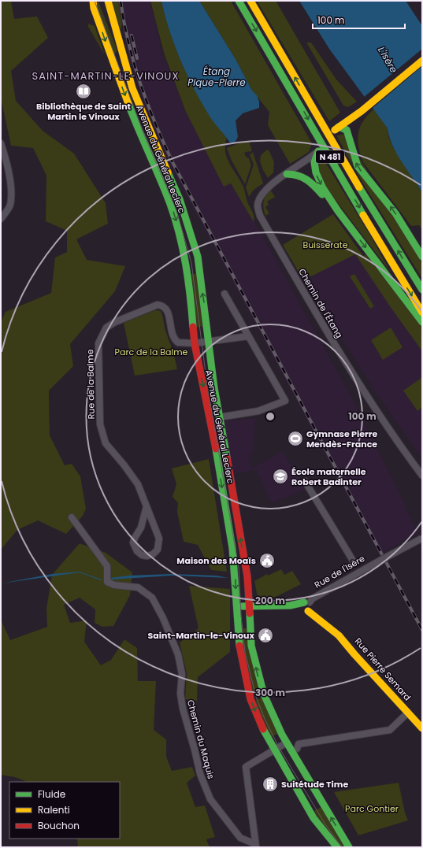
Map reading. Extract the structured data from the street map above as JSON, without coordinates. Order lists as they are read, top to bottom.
{
  "streets": {
    "main road": ["N 481", "Avenue du Général Leclerc", "Rue Pierre Semard"],
    "street": [
      "Chemin de l'Étang",
      "Rue de la Balme",
      "Rue de l'Isère",
      "Chemin du Maquis"
    ]
  },
  "crossings": [
    ["Avenue du Général Leclerc", "Rue de la Balme"],
    ["Rue de l'Isère", "Rue Pierre Semard"]
  ],
  "districts": ["SAINT-MARTIN-LE-VINOUX"],
  "water": ["L'Isère", "Étang Pique-Pierre"],
  "parks": ["Buisserate", "Parc de la Balme", "Parc Gontier"],
  "places": {
    "library": ["Bibliothèque de Saint Martin le Vinoux"],
    "sports": ["Gymnase Pierre Mendès-France"],
    "school or university": ["École maternelle Robert Badinter"],
    "public building": ["Maison des Moaïs", "Saint-Martin-le-Vinoux"],
    "building": ["Suitétude Time"]
  },
  "legend": ["Fluide", "Ralenti", "Bouchon"],
  "scale_bar": "100 m",
  "rings": ["100 m", "200 m", "300 m"]
}
